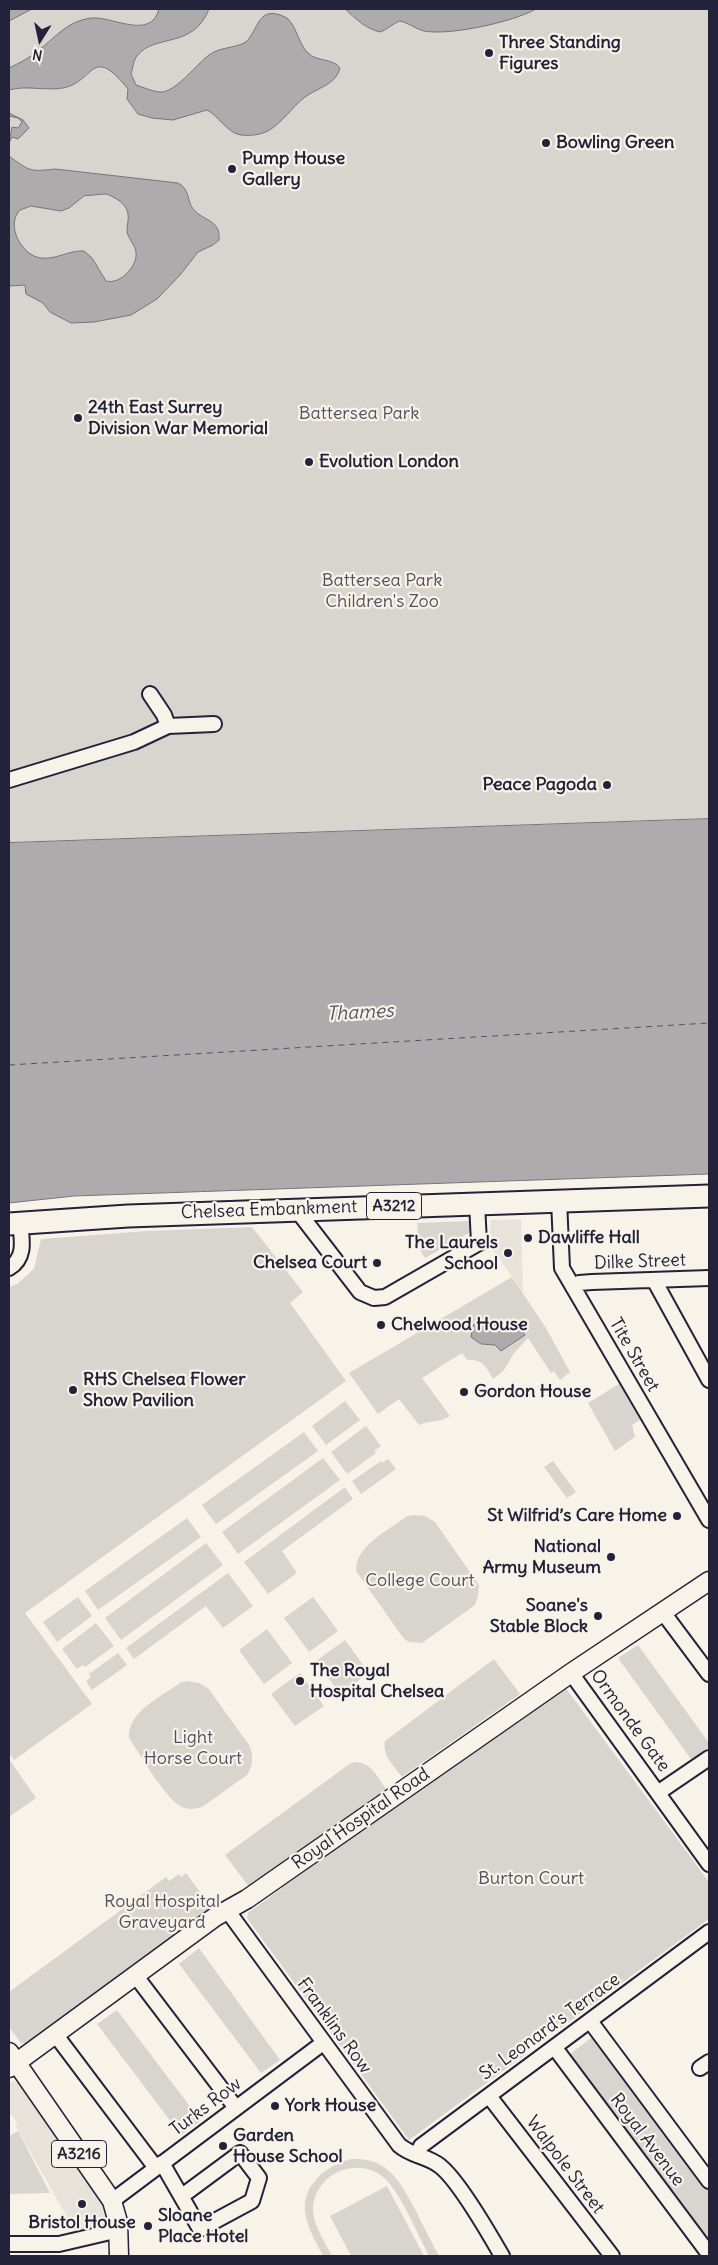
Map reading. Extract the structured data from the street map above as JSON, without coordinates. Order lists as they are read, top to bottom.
{
  "streets": {
    "highway": ["A3212", "Chelsea Embankment"],
    "main road": ["Royal Hospital Road", "A3216"],
    "street": [
      "Dilke Street",
      "Tite Street",
      "Ormonde Gate",
      "Franklins Row",
      "St. Leonard's Terrace",
      "Turks Row",
      "Royal Avenue",
      "Walpole Street"
    ]
  },
  "crossings": [
    ["Chelsea Embankment", "Tite Street"],
    ["Dilke Street", "Tite Street"],
    ["Ormonde Gate", "Royal Hospital Road"],
    ["Royal Hospital Road", "Franklins Row"],
    ["Royal Hospital Road", "A3216"],
    ["Franklins Row", "St. Leonard's Terrace"],
    ["Franklins Row", "Turks Row"],
    ["St. Leonard's Terrace", "Royal Avenue"],
    ["St. Leonard's Terrace", "Walpole Street"],
    ["Turks Row", "A3216"]
  ],
  "water": ["Thames"],
  "parks": [
    "Battersea Park",
    "Battersea Park Children's Zoo",
    "College Court",
    "Light Horse Court",
    "Burton Court",
    "Royal Hospital Graveyard"
  ],
  "places": [
    "Three Standing Figures",
    "Bowling Green",
    "Pump House Gallery",
    "24th East Surrey Division War Memorial",
    "Evolution London",
    "Peace Pagoda",
    "Dawliffe Hall",
    "The Laurels School",
    "Chelsea Court",
    "Chelwood House",
    "RHS Chelsea Flower Show Pavilion",
    "Gordon House",
    "St Wilfrid’s Care Home",
    "National Army Museum",
    "Soane's Stable Block",
    "The Royal Hospital Chelsea",
    "York House",
    "Garden House School",
    "Bristol House",
    "Sloane Place Hotel"
  ],
  "north": "bottom"
}
